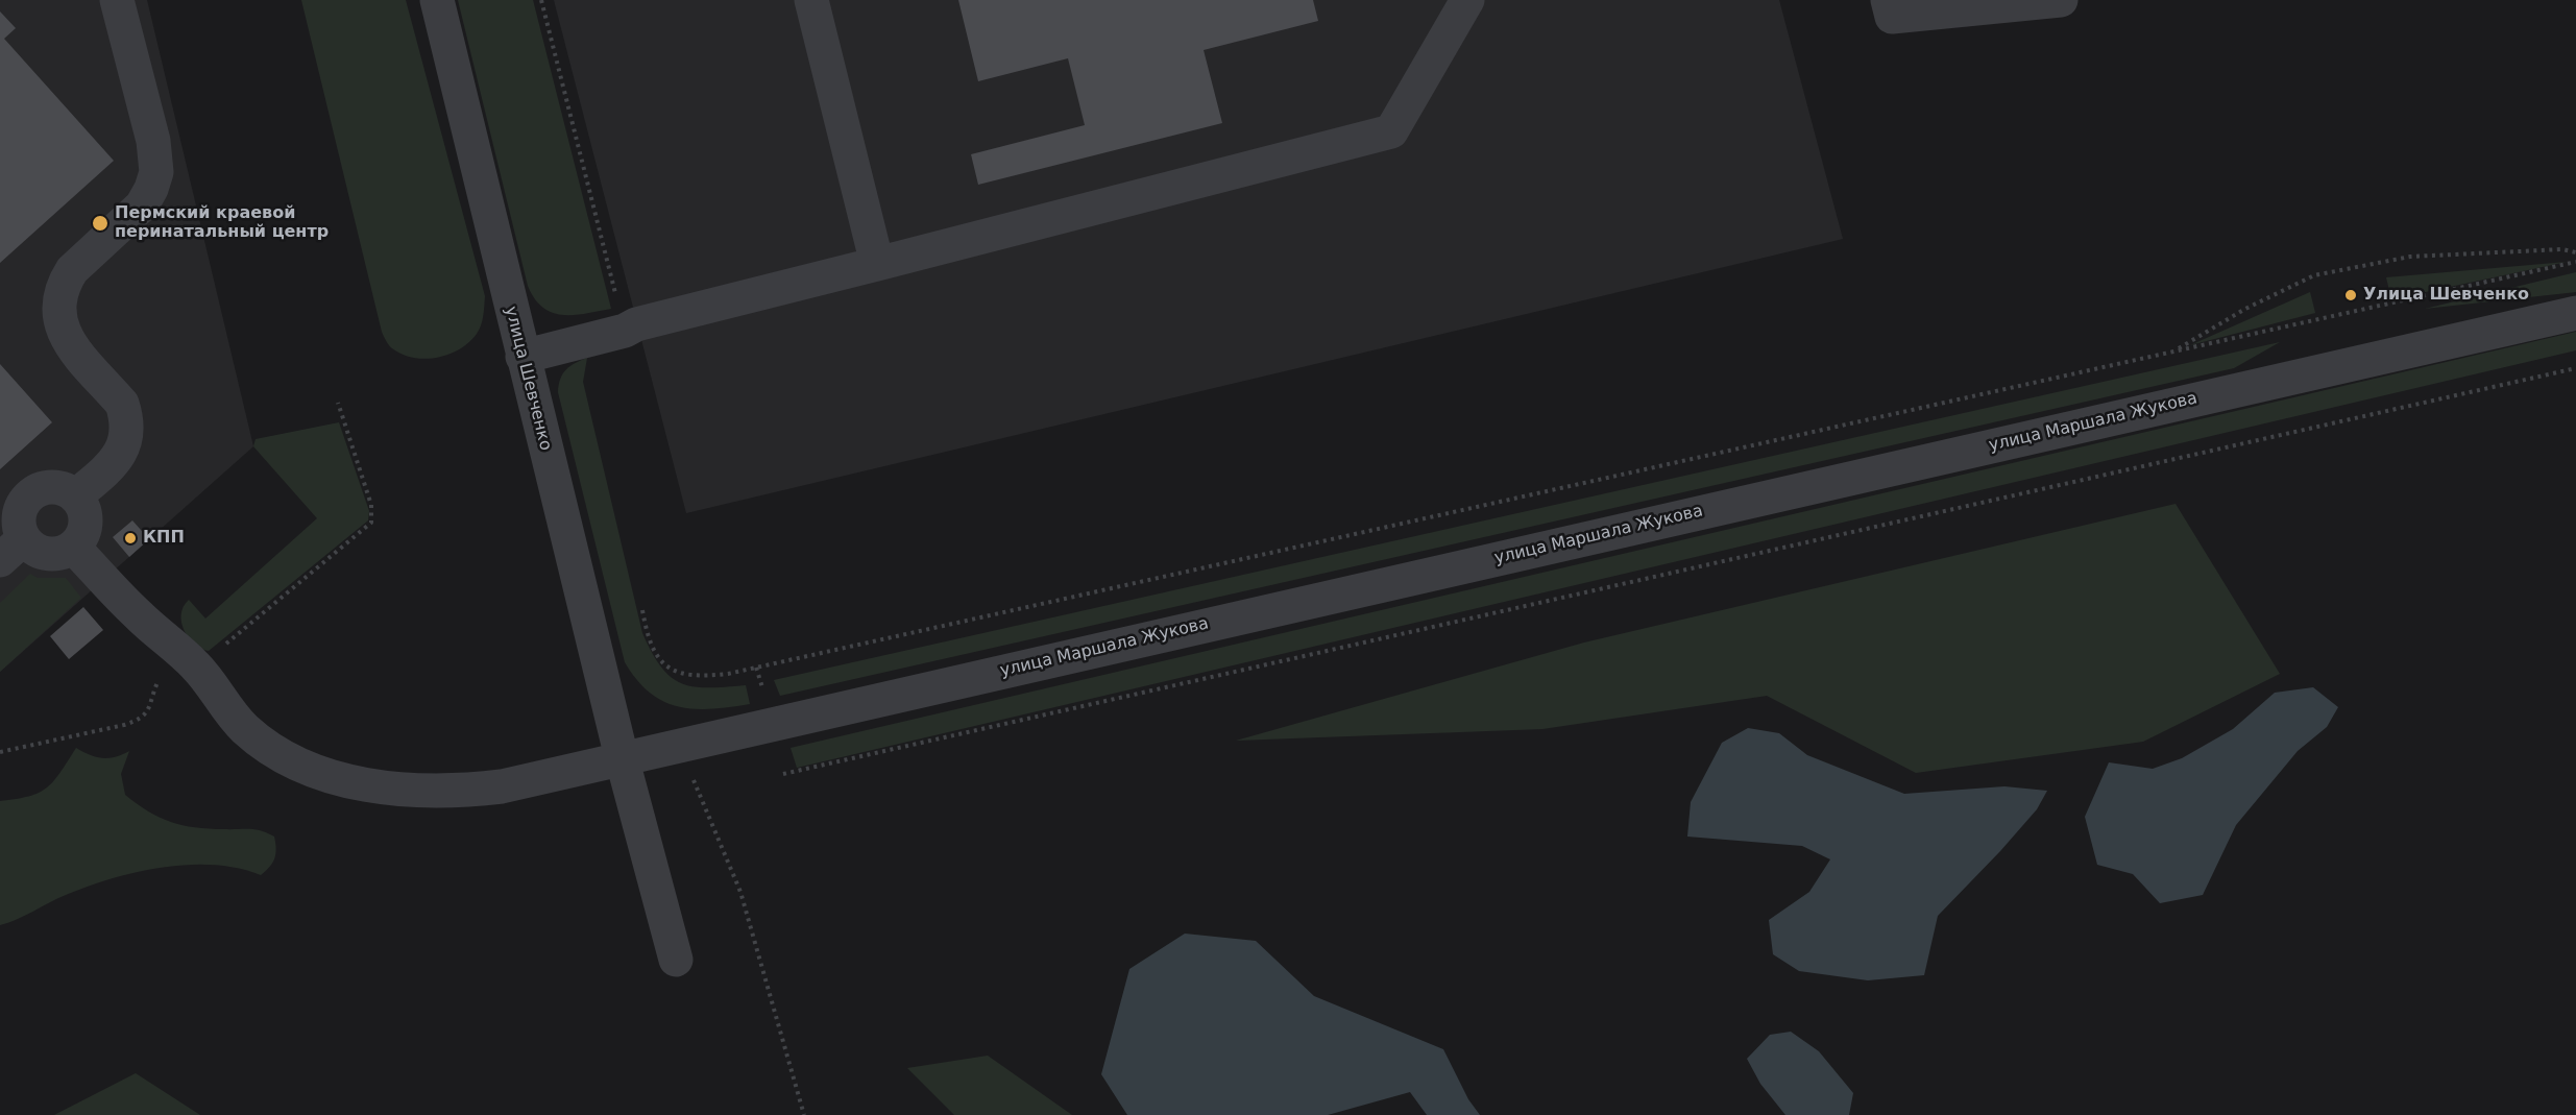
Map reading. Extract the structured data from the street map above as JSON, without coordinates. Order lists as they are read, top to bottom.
{
  "streets": {
    "street": ["улица Шевченко", "улица Маршала Жукова"]
  },
  "crossings": [
    ["улица Шевченко", "улица Маршала Жукова"]
  ],
  "places": ["Пермский краевой перинатальный центр", "Улица Шевченко", "КПП"]
}
